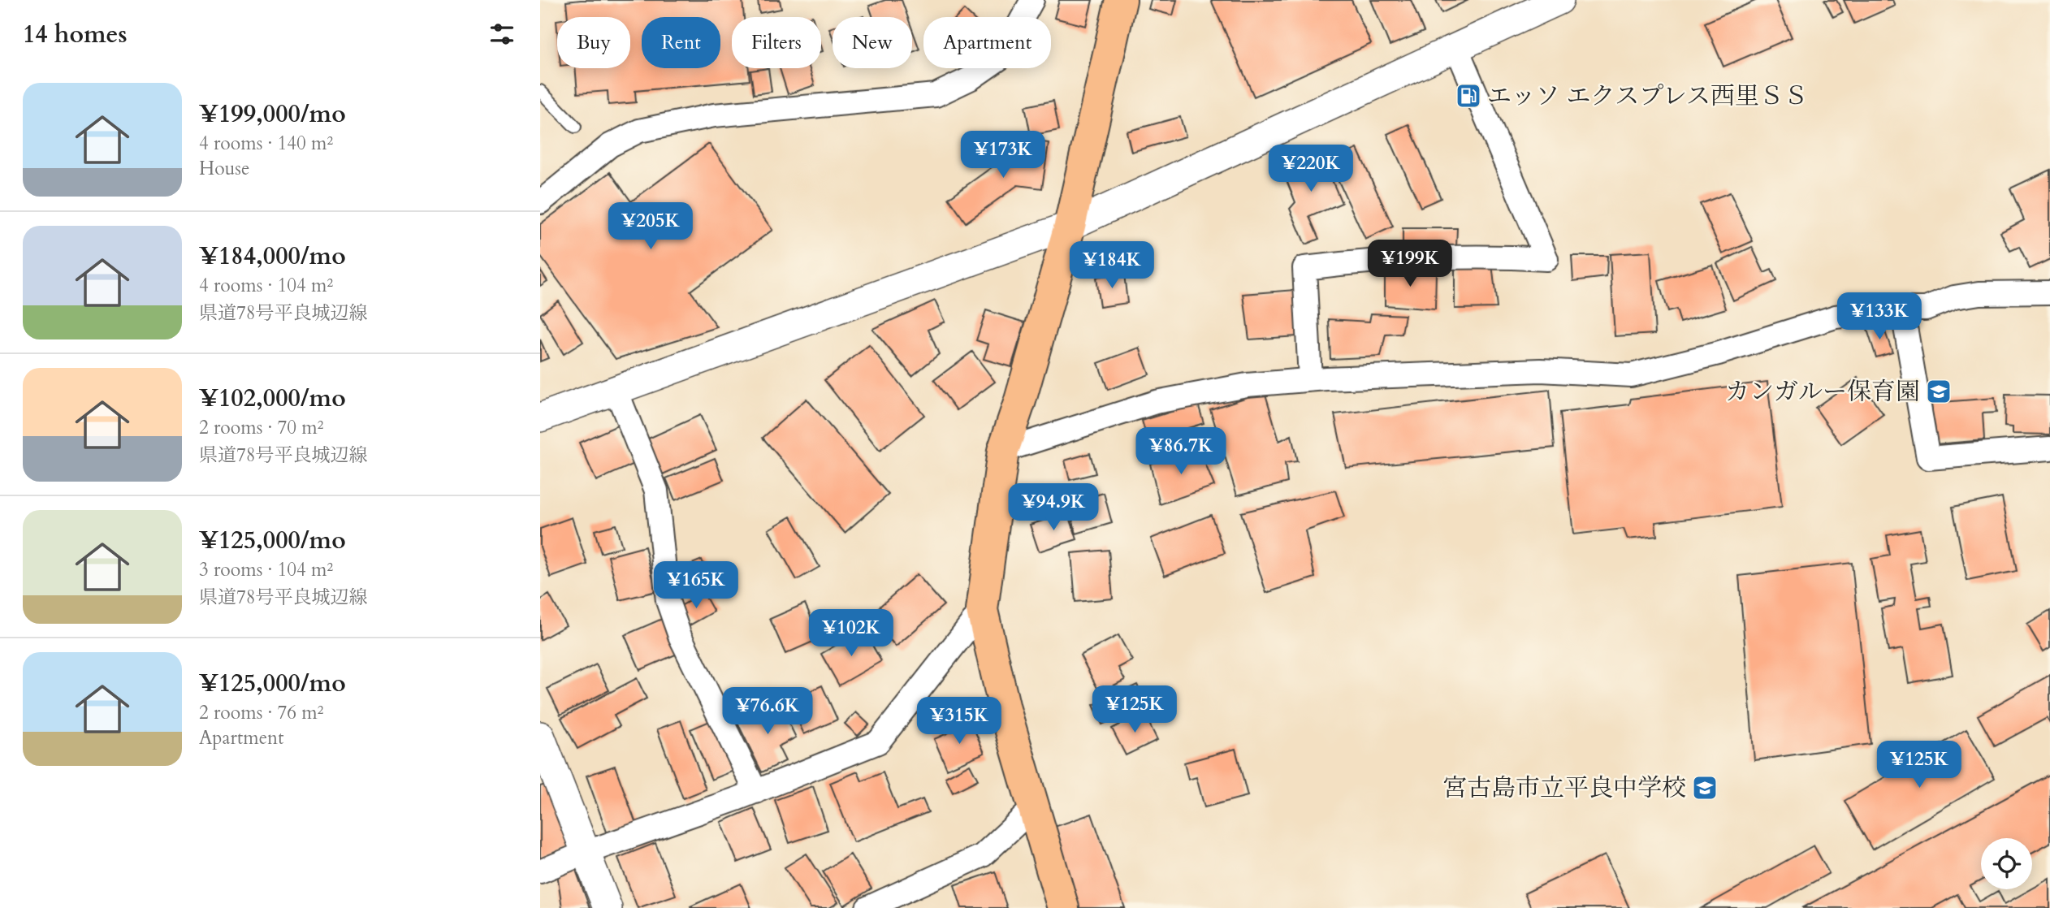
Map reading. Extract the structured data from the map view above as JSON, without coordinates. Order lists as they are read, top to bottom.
{
  "places": {
    "fuel station": ["エッソ エクスプレス西里ＳＳ"],
    "school or university": ["カンガルー保育園", "宮古島市立平良中学校"]
  },
  "page": {
    "heading": "14 homes",
    "chip": [
      "Buy",
      "Rent",
      "Filters",
      "New",
      "Apartment"
    ],
    "list": [
      {
        "name": "¥199,000/mo",
        "note": "4 rooms · 140 m² · House"
      },
      {
        "name": "¥184,000/mo",
        "note": "4 rooms · 104 m² · 県道78号平良城辺線"
      },
      {
        "name": "¥102,000/mo",
        "note": "2 rooms · 70 m² · 県道78号平良城辺線"
      },
      {
        "name": "¥125,000/mo",
        "note": "3 rooms · 104 m² · 県道78号平良城辺線"
      },
      {
        "name": "¥125,000/mo",
        "note": "2 rooms · 76 m² · Apartment"
      }
    ],
    "price": [
      "¥173K",
      "¥220K",
      "¥205K",
      "¥199K",
      "¥184K",
      "¥133K",
      "¥86.7K",
      "¥94.9K",
      "¥165K",
      "¥102K",
      "¥125K",
      "¥76.6K",
      "¥315K",
      "¥125K"
    ]
  }
}
